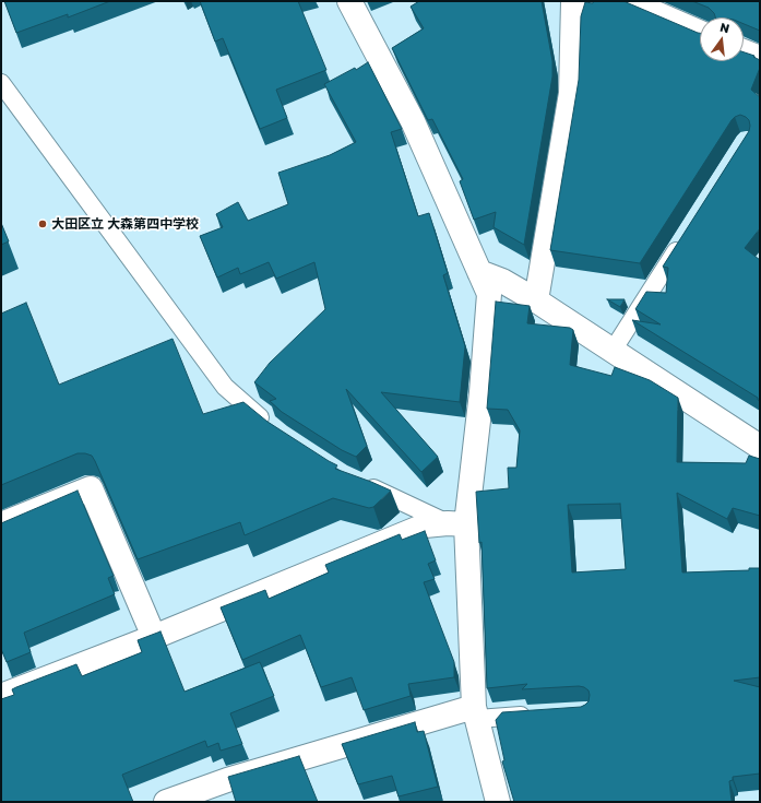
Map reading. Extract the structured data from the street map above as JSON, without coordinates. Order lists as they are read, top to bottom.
{
  "places": ["大田区立 大森第四中学校"],
  "north": "top"
}
